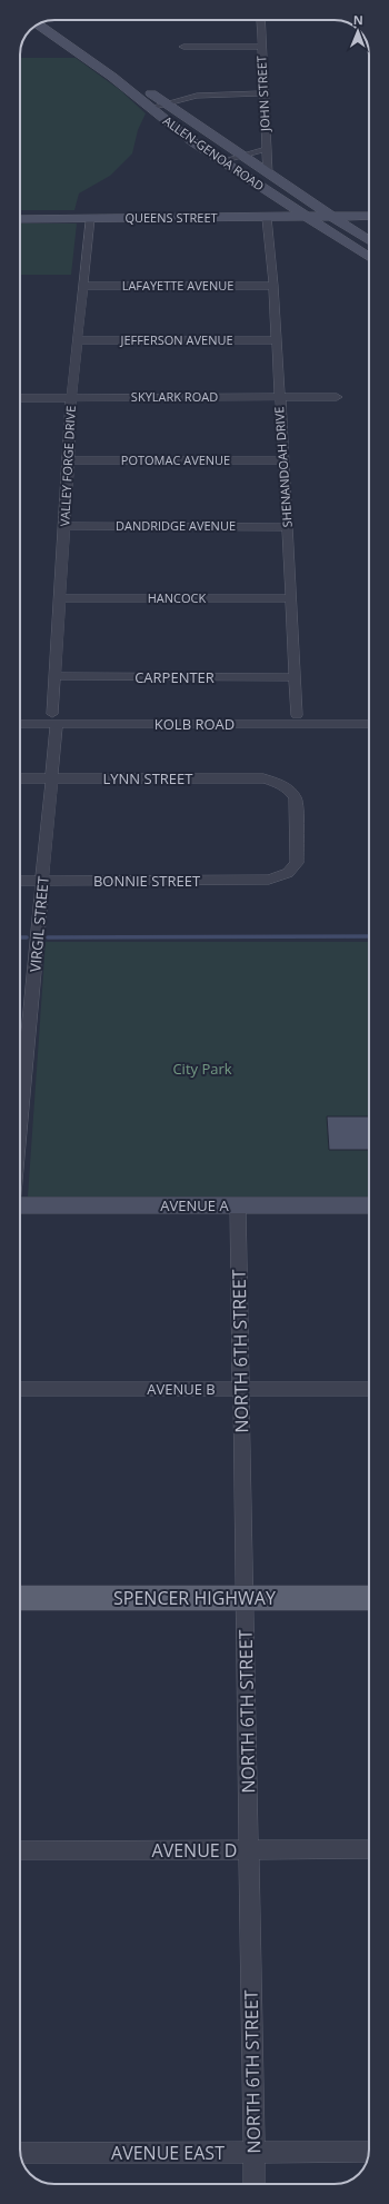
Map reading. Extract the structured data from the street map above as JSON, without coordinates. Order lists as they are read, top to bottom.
{
  "streets": {
    "main road": [
      "ALLEN-GENOA ROAD",
      "QUEENS STREET",
      "AVENUE A",
      "SPENCER HIGHWAY"
    ],
    "street": [
      "JOHN STREET",
      "LAFAYETTE AVENUE",
      "JEFFERSON AVENUE",
      "SKYLARK ROAD",
      "POTOMAC AVENUE",
      "VALLEY FORGE DRIVE",
      "SHENANDOAH DRIVE",
      "DANDRIDGE AVENUE",
      "HANCOCK",
      "CARPENTER",
      "KOLB ROAD",
      "LYNN STREET",
      "BONNIE STREET",
      "VIRGIL STREET",
      "NORTH 6TH STREET",
      "AVENUE B",
      "AVENUE D",
      "AVENUE EAST"
    ]
  },
  "crossings": [
    ["JOHN STREET", "ALLEN-GENOA ROAD"],
    ["ALLEN-GENOA ROAD", "QUEENS STREET"],
    ["QUEENS STREET", "VALLEY FORGE DRIVE"],
    ["QUEENS STREET", "SHENANDOAH DRIVE"],
    ["LAFAYETTE AVENUE", "VALLEY FORGE DRIVE"],
    ["LAFAYETTE AVENUE", "SHENANDOAH DRIVE"],
    ["JEFFERSON AVENUE", "VALLEY FORGE DRIVE"],
    ["JEFFERSON AVENUE", "SHENANDOAH DRIVE"],
    ["SKYLARK ROAD", "VALLEY FORGE DRIVE"],
    ["SKYLARK ROAD", "SHENANDOAH DRIVE"],
    ["POTOMAC AVENUE", "VALLEY FORGE DRIVE"],
    ["POTOMAC AVENUE", "SHENANDOAH DRIVE"],
    ["VALLEY FORGE DRIVE", "DANDRIDGE AVENUE"],
    ["VALLEY FORGE DRIVE", "HANCOCK"],
    ["VALLEY FORGE DRIVE", "CARPENTER"],
    ["VALLEY FORGE DRIVE", "KOLB ROAD"],
    ["VALLEY FORGE DRIVE", "VIRGIL STREET"],
    ["SHENANDOAH DRIVE", "DANDRIDGE AVENUE"],
    ["SHENANDOAH DRIVE", "HANCOCK"],
    ["SHENANDOAH DRIVE", "CARPENTER"],
    ["KOLB ROAD", "VIRGIL STREET"],
    ["LYNN STREET", "BONNIE STREET"],
    ["LYNN STREET", "VIRGIL STREET"],
    ["BONNIE STREET", "VIRGIL STREET"],
    ["AVENUE A", "NORTH 6TH STREET"],
    ["NORTH 6TH STREET", "AVENUE B"],
    ["NORTH 6TH STREET", "SPENCER HIGHWAY"],
    ["NORTH 6TH STREET", "AVENUE D"],
    ["NORTH 6TH STREET", "AVENUE EAST"]
  ],
  "parks": ["City Park"],
  "north": "top"
}
